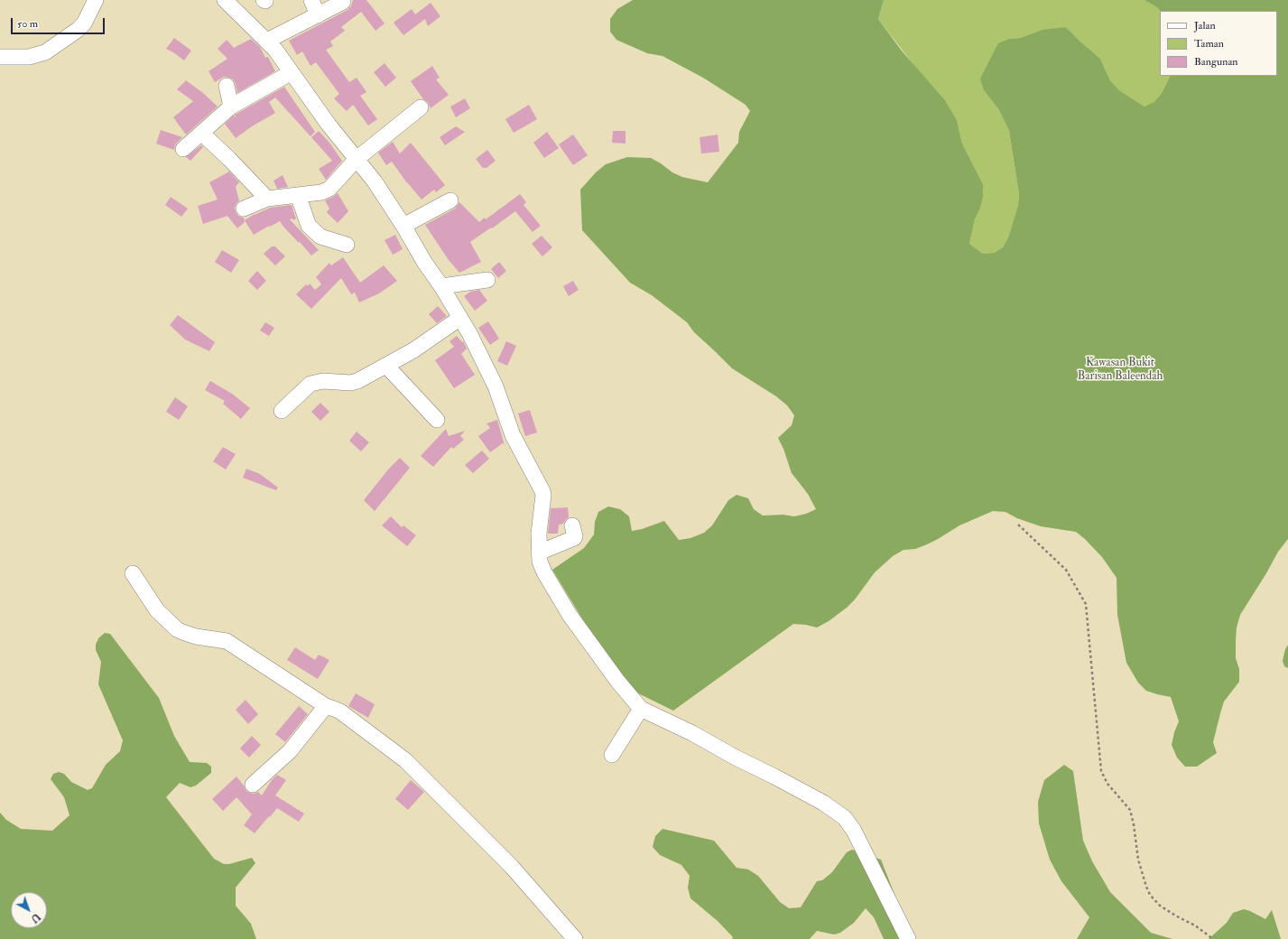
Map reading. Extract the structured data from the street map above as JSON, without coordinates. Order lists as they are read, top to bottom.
{
  "parks": ["Kawasan Bukit Barisan Baleendah"],
  "legend": ["Jalan", "Taman", "Bangunan"],
  "scale_bar": "50 m",
  "north": "bottom right"
}
